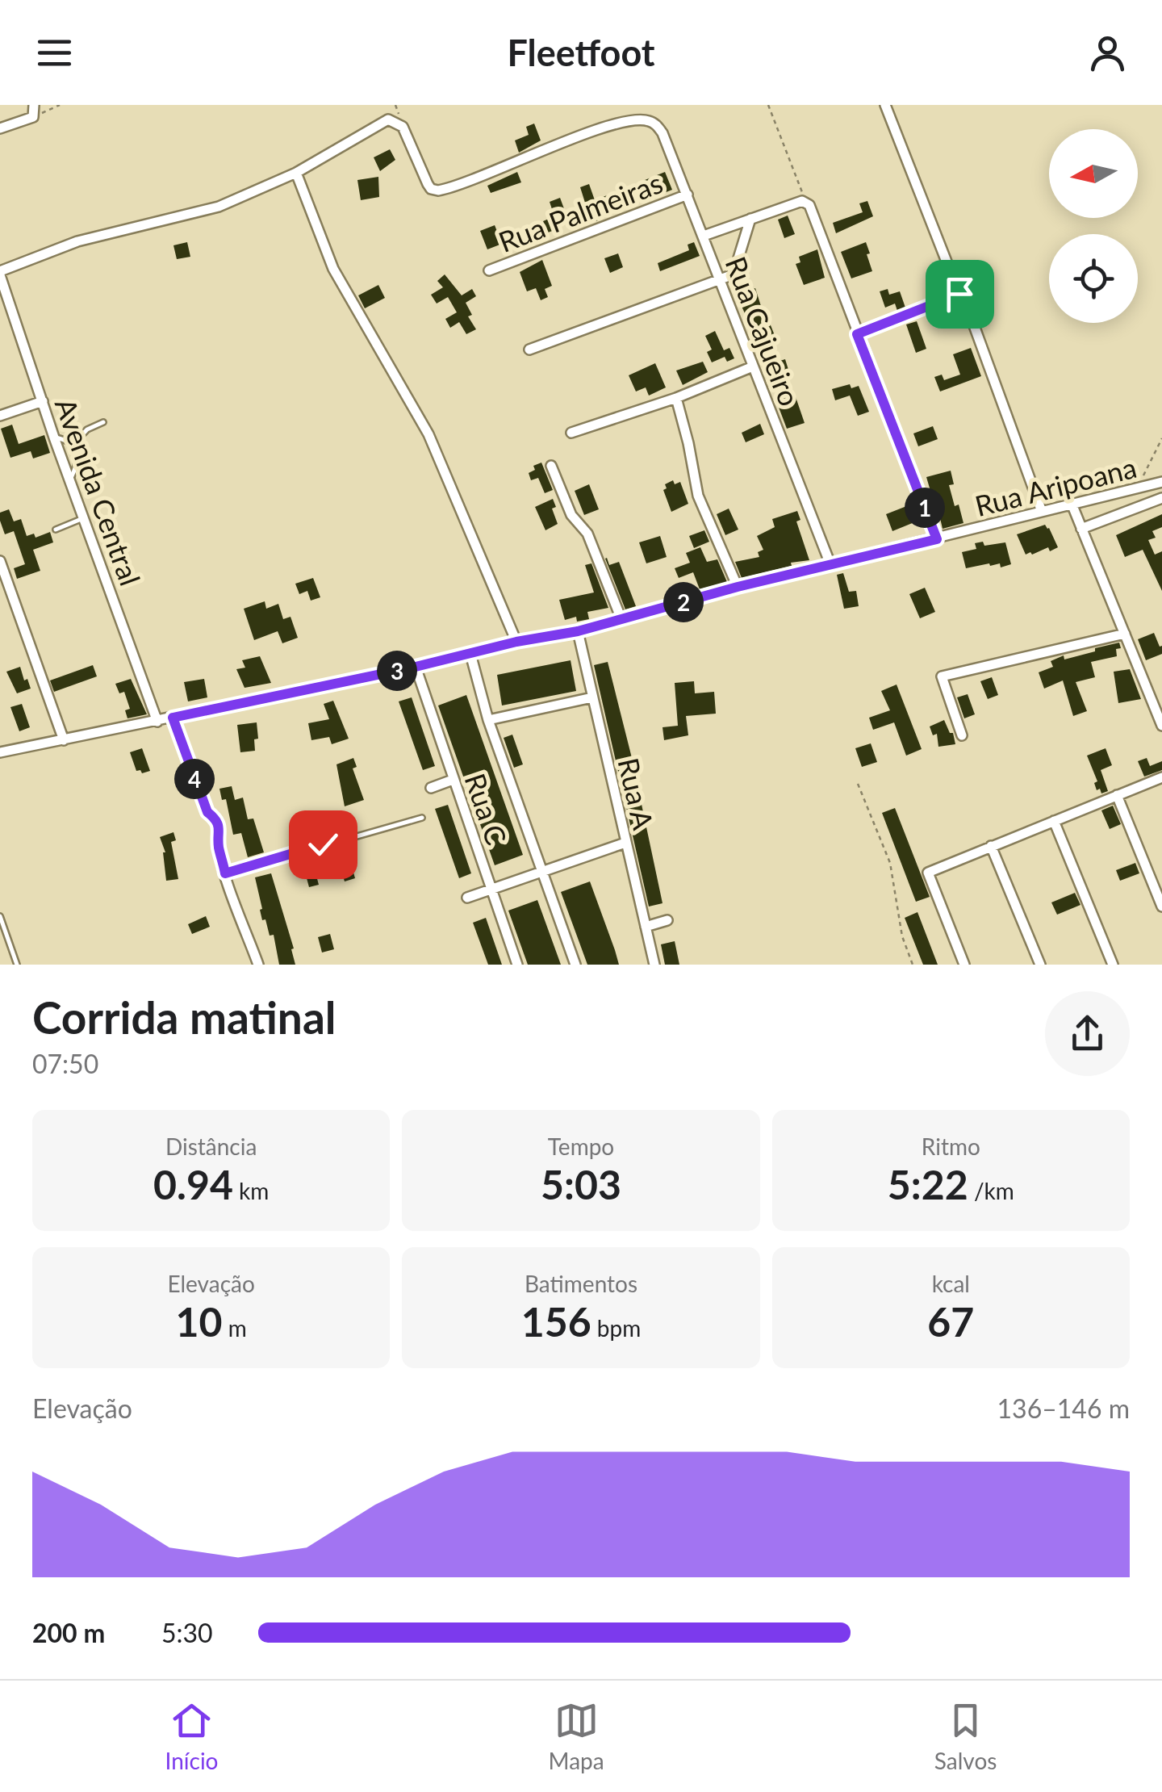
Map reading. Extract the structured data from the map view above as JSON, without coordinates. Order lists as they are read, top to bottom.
{
  "streets": {
    "street": [
      "Rua Palmeiras",
      "Rua Cajueiro",
      "Rua Aripoana",
      "Avenida Central",
      "Rua A",
      "Rua C"
    ]
  },
  "crossings": [
    ["Rua Palmeiras", "Rua Cajueiro"],
    ["Rua Cajueiro", "Rua Aripoana"],
    ["Rua Aripoana", "Avenida Central"],
    ["Rua Aripoana", "Rua A"],
    ["Rua Aripoana", "Rua C"]
  ],
  "north": "left",
  "page": {
    "header": "Fleetfoot",
    "pins": [
      "1",
      "2",
      "3",
      "4"
    ],
    "heading": ["Corrida matinal", "07:50"],
    "stats": [
      ["Distância", "0.94 km"],
      ["Tempo", "5:03"],
      ["Ritmo", "5:22 /km"],
      ["Elevação", "10 m"],
      ["Batimentos", "156 bpm"],
      ["kcal", "67"]
    ],
    "chart": ["Elevação", "136–146 m"],
    "list": [
      {
        "name": "200 m",
        "note": "5:30"
      }
    ],
    "tabs": ["Início", "Mapa", "Salvos"]
  }
}
